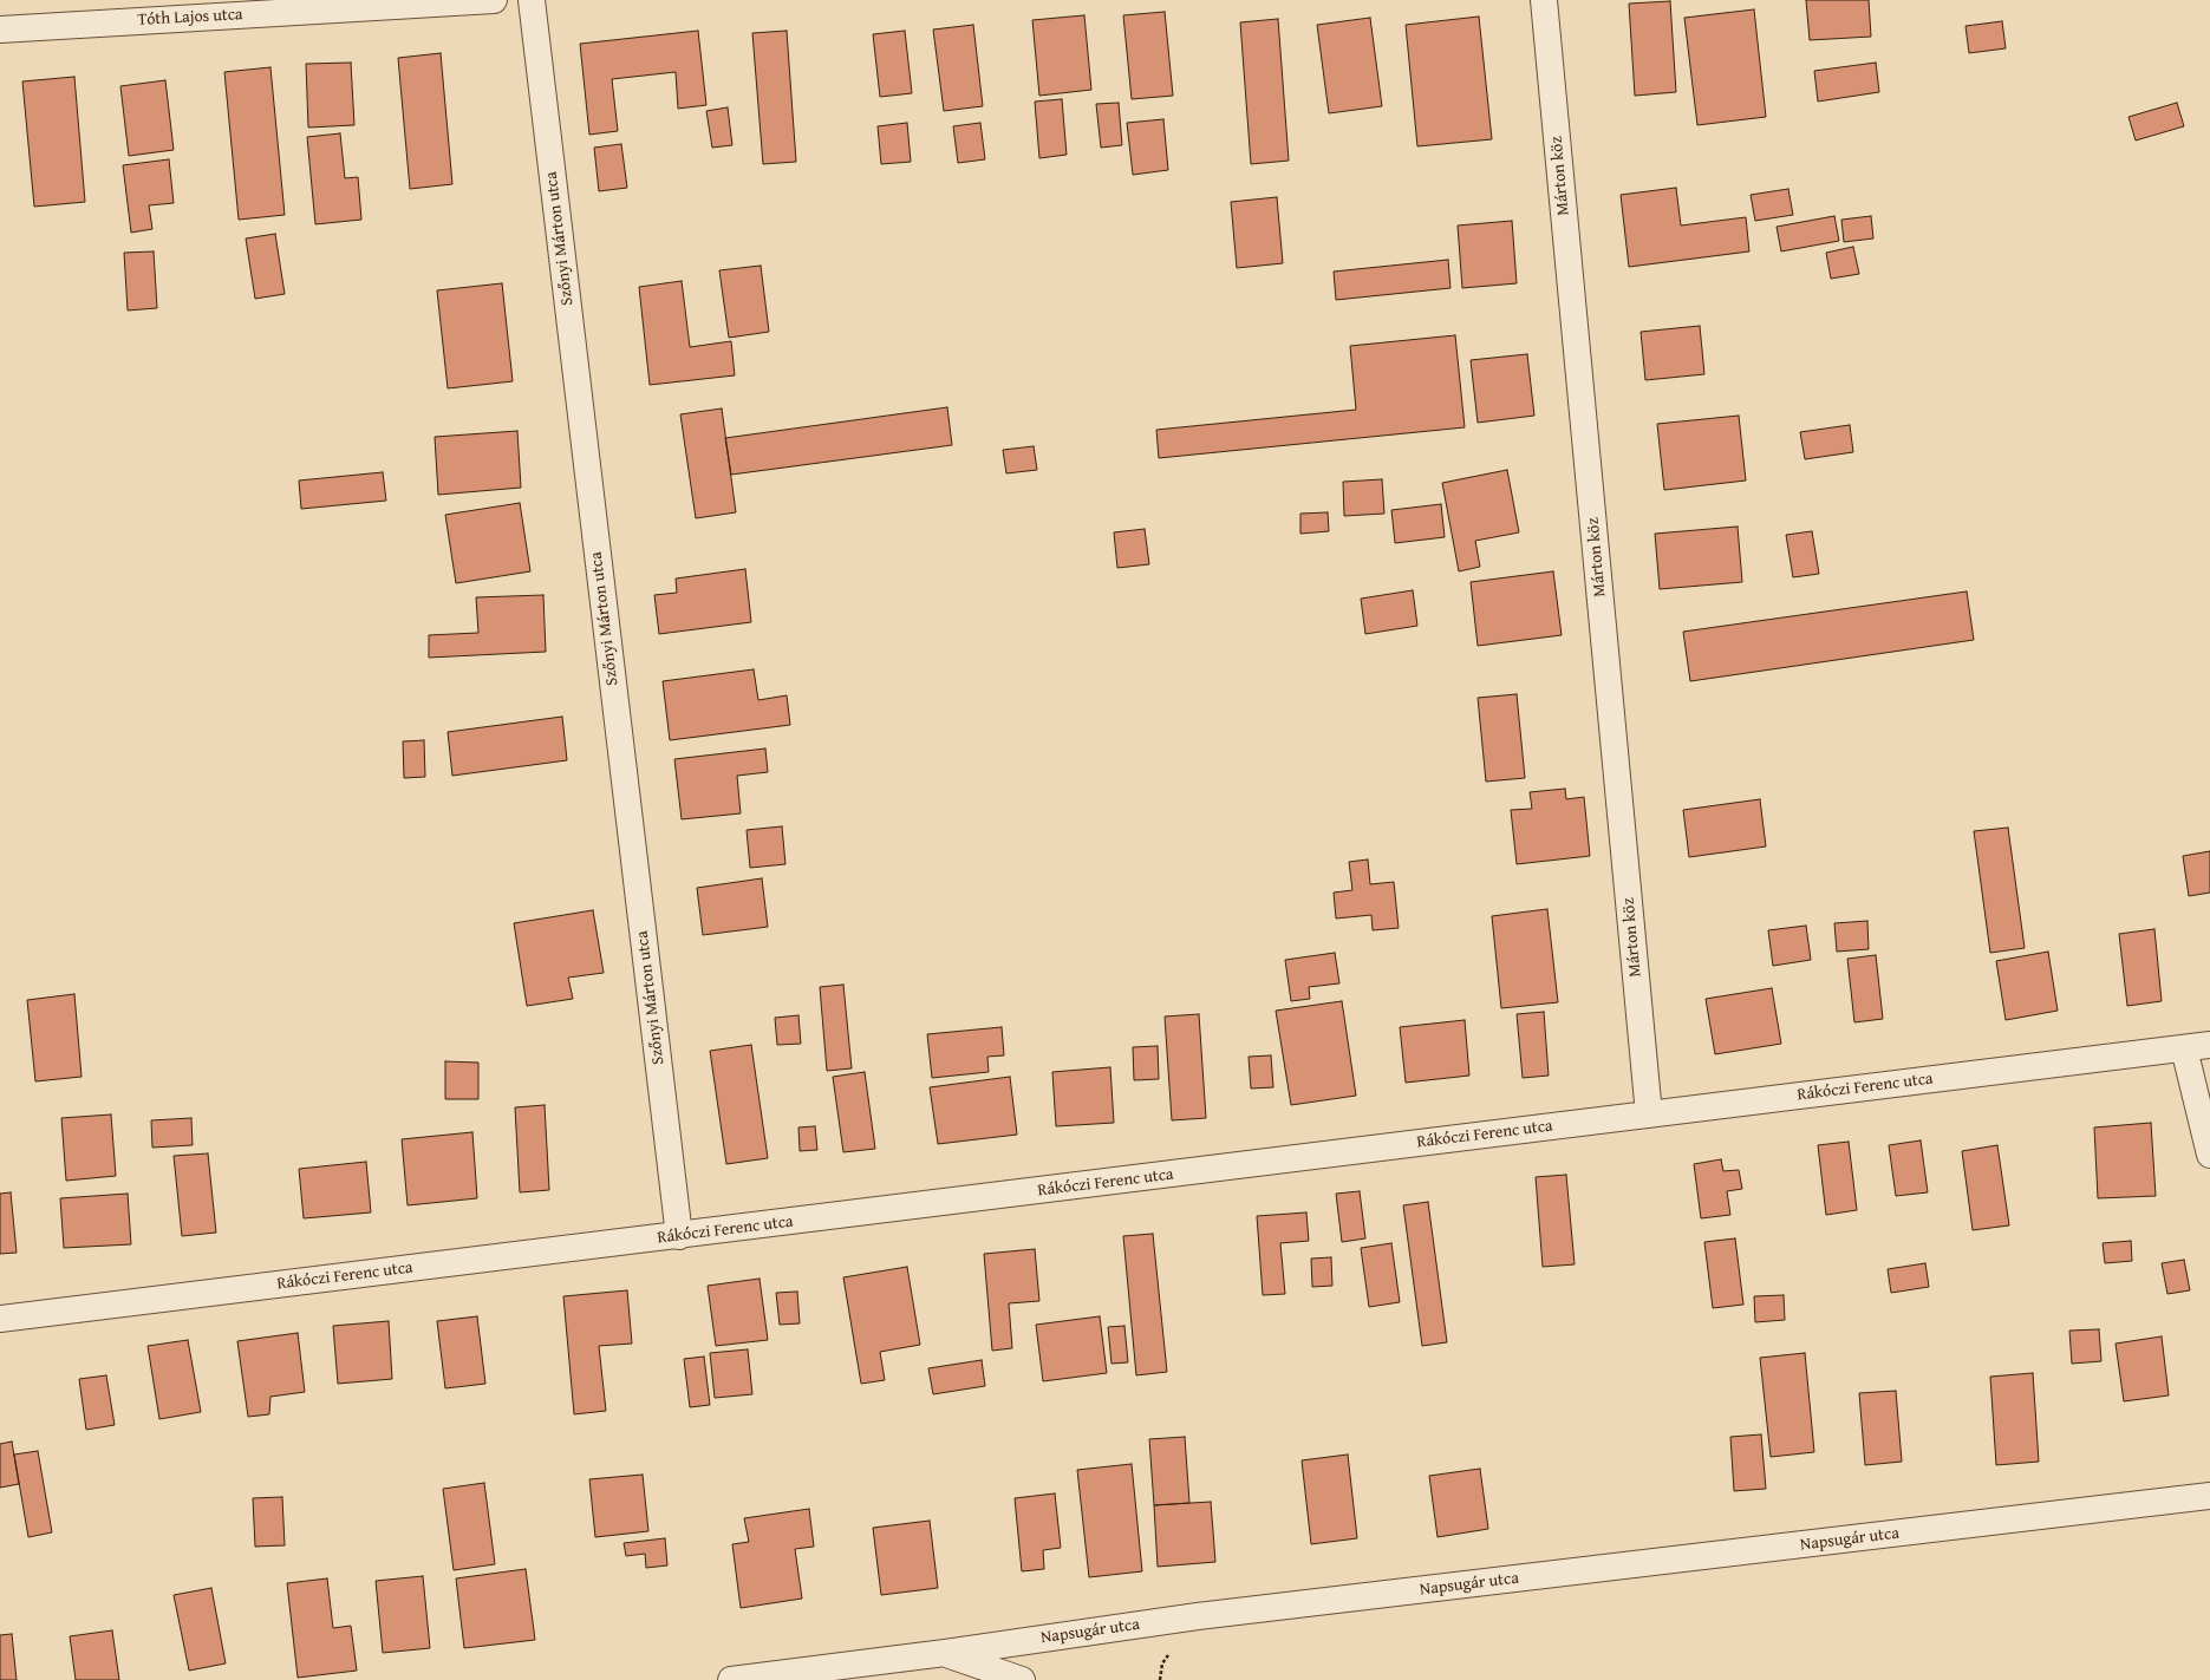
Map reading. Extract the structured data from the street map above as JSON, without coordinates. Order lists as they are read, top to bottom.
{
  "streets": {
    "street": [
      "Tóth Lajos utca",
      "Márton köz",
      "Szőnyi Márton utca",
      "Rákóczi Ferenc utca",
      "Napsugár utca"
    ]
  },
  "crossings": [
    ["Márton köz", "Rákóczi Ferenc utca"],
    ["Szőnyi Márton utca", "Rákóczi Ferenc utca"]
  ]
}
